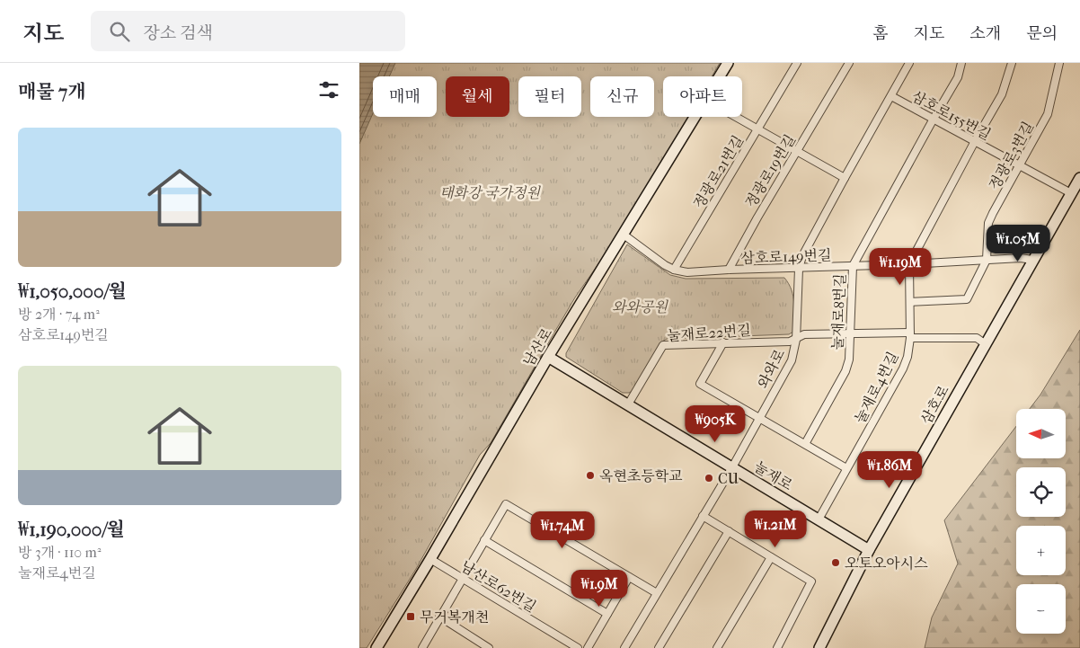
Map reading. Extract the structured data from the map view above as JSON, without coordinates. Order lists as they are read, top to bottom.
{
  "streets": {
    "main road": ["남산로", "삼호로", "눌재로"],
    "street": [
      "삼호로155번길",
      "정광로3번길",
      "정광로19번길",
      "정광로21번길",
      "삼호로149번길",
      "눌재로8번길",
      "눌재로22번길",
      "와와로",
      "눌재로4번길",
      "남산로62번길"
    ]
  },
  "crossings": [
    ["삼호로155번길", "정광로3번길"],
    ["삼호로155번길", "눌재로8번길"],
    ["삼호로155번길", "와와로"],
    ["삼호로155번길", "눌재로4번길"],
    ["삼호로155번길", "삼호로"],
    ["정광로3번길", "삼호로149번길"],
    ["정광로19번길", "삼호로149번길"],
    ["정광로21번길", "삼호로149번길"],
    ["삼호로149번길", "눌재로8번길"],
    ["삼호로149번길", "남산로"],
    ["삼호로149번길", "와와로"],
    ["삼호로149번길", "눌재로4번길"],
    ["삼호로149번길", "삼호로"],
    ["눌재로8번길", "눌재로22번길"],
    ["눌재로22번길", "와와로"],
    ["눌재로22번길", "눌재로4번길"],
    ["눌재로22번길", "삼호로"],
    ["눌재로22번길", "눌재로"],
    ["남산로", "눌재로"],
    ["남산로", "남산로62번길"],
    ["와와로", "눌재로"],
    ["눌재로4번길", "눌재로"],
    ["삼호로", "눌재로"]
  ],
  "parks": ["태화강 국가정원", "와와공원"],
  "places": {
    "other": ["옥현초등학교", "CU", "오토오아시스"],
    "transit": ["무거복개천"]
  },
  "north": "left",
  "page": {
    "header": "지도",
    "search": "장소 검색",
    "nav": [
      "홈",
      "지도",
      "소개",
      "문의"
    ],
    "heading": "매물 7개",
    "chip": [
      "매매",
      "월세",
      "필터",
      "신규",
      "아파트"
    ],
    "list": [
      {
        "name": "₩1,050,000/월",
        "note": "방 2개 · 74 m² · 삼호로149번길"
      },
      {
        "name": "₩1,190,000/월",
        "note": "방 3개 · 110 m² · 눌재로4번길"
      }
    ],
    "price": [
      "₩1.05M",
      "₩1.19M",
      "₩905K",
      "₩1.86M",
      "₩1.21M",
      "₩1.74M",
      "₩1.9M"
    ],
    "map_buttons": ["+", "−"]
  }
}
